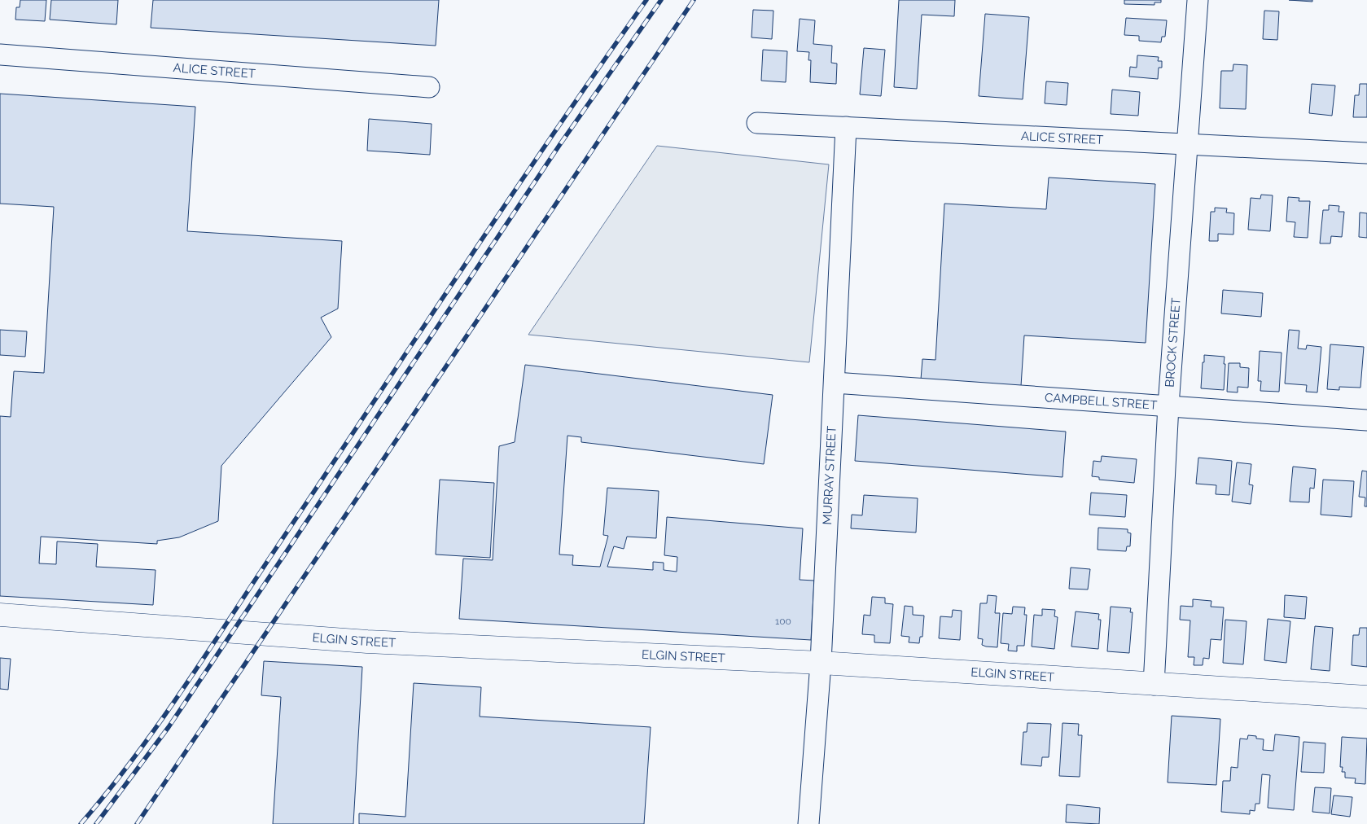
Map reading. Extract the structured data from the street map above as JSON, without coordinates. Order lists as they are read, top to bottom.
{
  "streets": {
    "main road": ["ELGIN STREET"],
    "street": [
      "ALICE STREET",
      "BROCK STREET",
      "CAMPBELL STREET",
      "MURRAY STREET"
    ]
  },
  "crossings": [
    ["ALICE STREET", "BROCK STREET"],
    ["ALICE STREET", "MURRAY STREET"],
    ["BROCK STREET", "CAMPBELL STREET"],
    ["BROCK STREET", "ELGIN STREET"],
    ["CAMPBELL STREET", "MURRAY STREET"],
    ["MURRAY STREET", "ELGIN STREET"]
  ],
  "house_numbers": ["100"]
}
